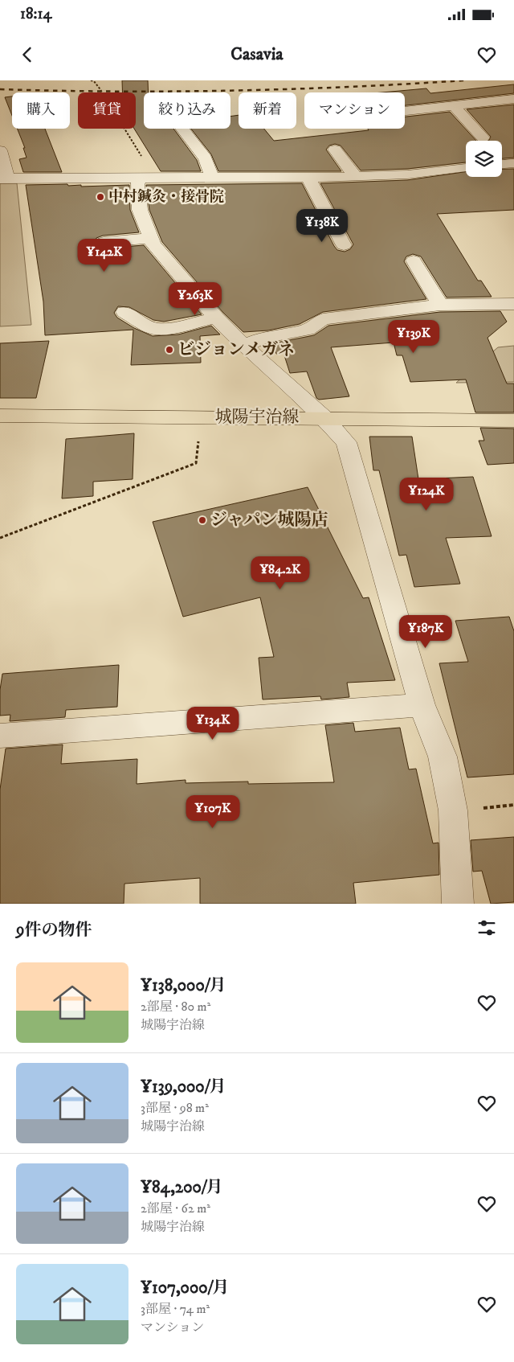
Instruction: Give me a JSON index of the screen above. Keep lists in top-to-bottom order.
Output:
{
  "streets": {
    "main road": ["城陽宇治線"]
  },
  "places": ["中村鍼灸・接骨院", "ビジョンメガネ", "ジャパン城陽店"],
  "page": {
    "status": "18:14",
    "header": "Casavia",
    "chip": [
      "購入",
      "賃貸",
      "絞り込み",
      "新着",
      "マンション"
    ],
    "price": [
      "¥138K",
      "¥142K",
      "¥263K",
      "¥139K",
      "¥124K",
      "¥84.2K",
      "¥187K",
      "¥134K",
      "¥107K"
    ],
    "heading": "9件の物件",
    "list": [
      {
        "name": "¥138,000/月",
        "note": "2部屋 · 80 m² · 城陽宇治線"
      },
      {
        "name": "¥139,000/月",
        "note": "3部屋 · 98 m² · 城陽宇治線"
      },
      {
        "name": "¥84,200/月",
        "note": "2部屋 · 62 m² · 城陽宇治線"
      },
      {
        "name": "¥107,000/月",
        "note": "3部屋 · 74 m² · マンション"
      }
    ]
  }
}
